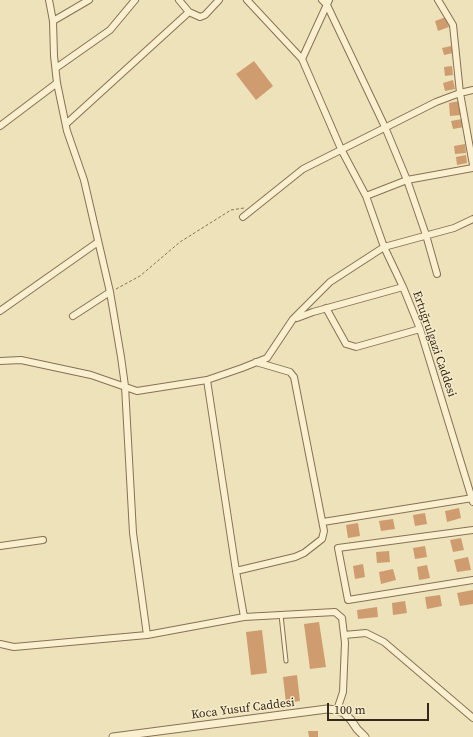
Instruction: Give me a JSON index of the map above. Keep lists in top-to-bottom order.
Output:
{
  "streets": {
    "street": ["Ertuğrulgazi Caddesi", "Koca Yusuf Caddesi"]
  },
  "scale_bar": "100 m"
}
